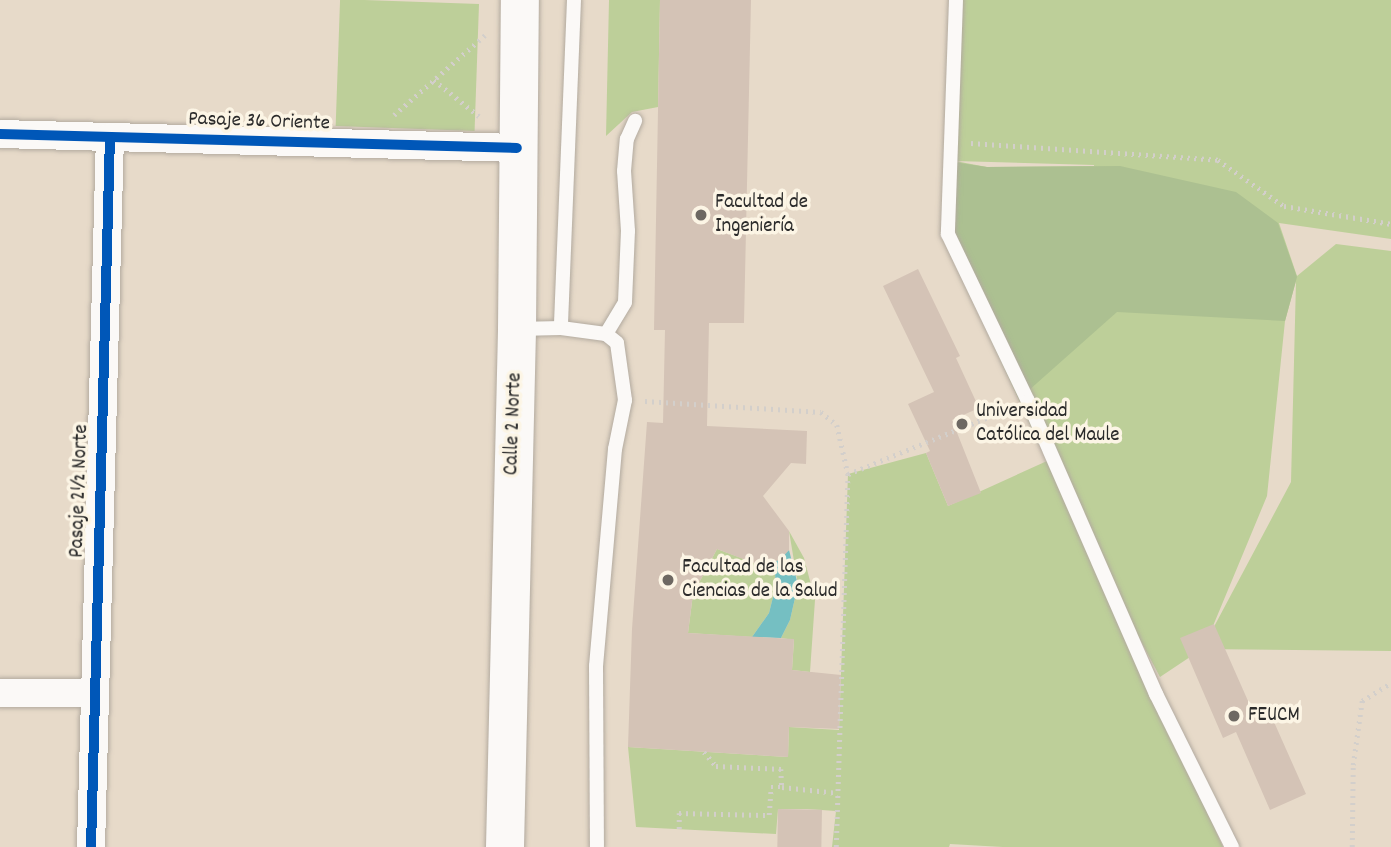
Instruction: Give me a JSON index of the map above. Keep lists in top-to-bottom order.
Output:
{
  "streets": {
    "main road": ["Calle 2 Norte"],
    "street": ["Pasaje 36 Oriente", "Pasaje 2½ Norte"]
  },
  "crossings": [
    ["Pasaje 36 Oriente", "Calle 2 Norte"],
    ["Pasaje 36 Oriente", "Pasaje 2½ Norte"]
  ],
  "places": [
    "Facultad de Ingeniería",
    "Universidad Católica del Maule",
    "Facultad de las Ciencias de la Salud",
    "FEUCM"
  ]
}
